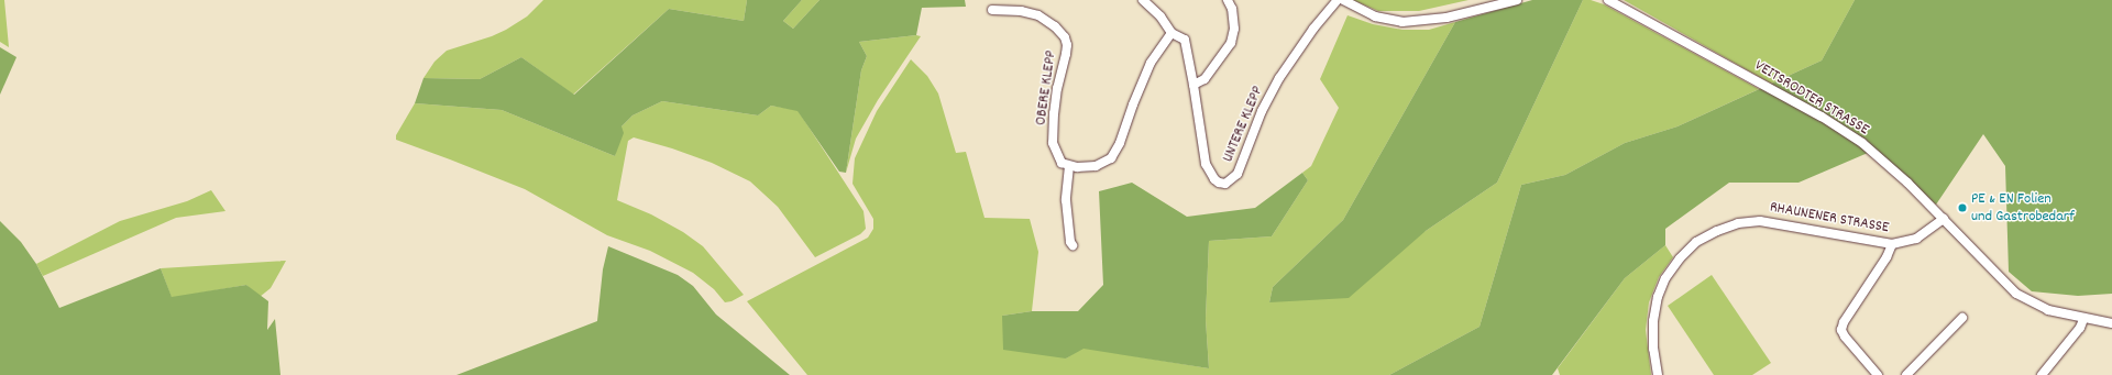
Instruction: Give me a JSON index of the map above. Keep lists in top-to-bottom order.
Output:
{
  "streets": {
    "street": [
      "OBERE KLEPP",
      "VEITSRODTER STRASSE",
      "UNTERE KLEPP",
      "RHAUNENER STRASSE"
    ]
  },
  "crossings": [
    ["VEITSRODTER STRASSE", "RHAUNENER STRASSE"]
  ],
  "places": ["PE & EN Folien und Gastrobedarf"]
}
